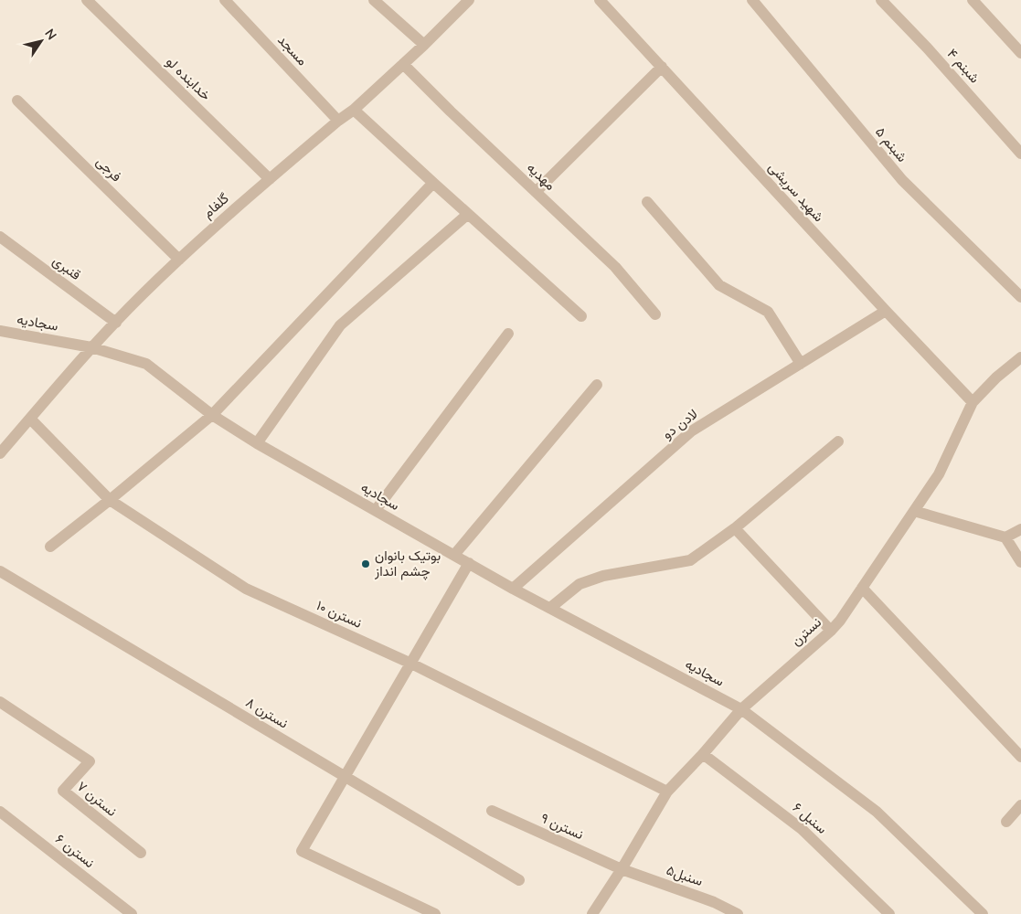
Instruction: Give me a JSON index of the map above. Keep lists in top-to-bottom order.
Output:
{
  "streets": {
    "street": [
      "مسجد",
      "شبنم ۴",
      "خدابنده لو",
      "شبنم ۵",
      "فرجی",
      "مهدیه",
      "شهید سریشی",
      "گلفام",
      "قنبری",
      "سجادیه",
      "لادن دو",
      "نسترن ۱۰",
      "نسترن",
      "نسترن ۸",
      "نسترن ۷",
      "سنبل ۶",
      "نسترن ۹",
      "نسترن ۶",
      "سنبل۵"
    ]
  },
  "crossings": [
    ["مسجد", "گلفام"],
    ["خدابنده لو", "گلفام"],
    ["فرجی", "گلفام"],
    ["مهدیه", "گلفام"],
    ["شهید سریشی", "لادن دو"],
    ["شهید سریشی", "نسترن"],
    ["گلفام", "قنبری"],
    ["گلفام", "سجادیه"],
    ["گلفام", "نسترن ۱۰"],
    ["سجادیه", "لادن دو"],
    ["سجادیه", "نسترن"],
    ["نسترن ۱۰", "نسترن"],
    ["نسترن", "سنبل ۶"],
    ["نسترن", "نسترن ۹"],
    ["نسترن", "سنبل۵"],
    ["نسترن ۹", "سنبل۵"]
  ],
  "places": ["بوتیک بانوان چشم انداز"],
  "north": "top right"
}
